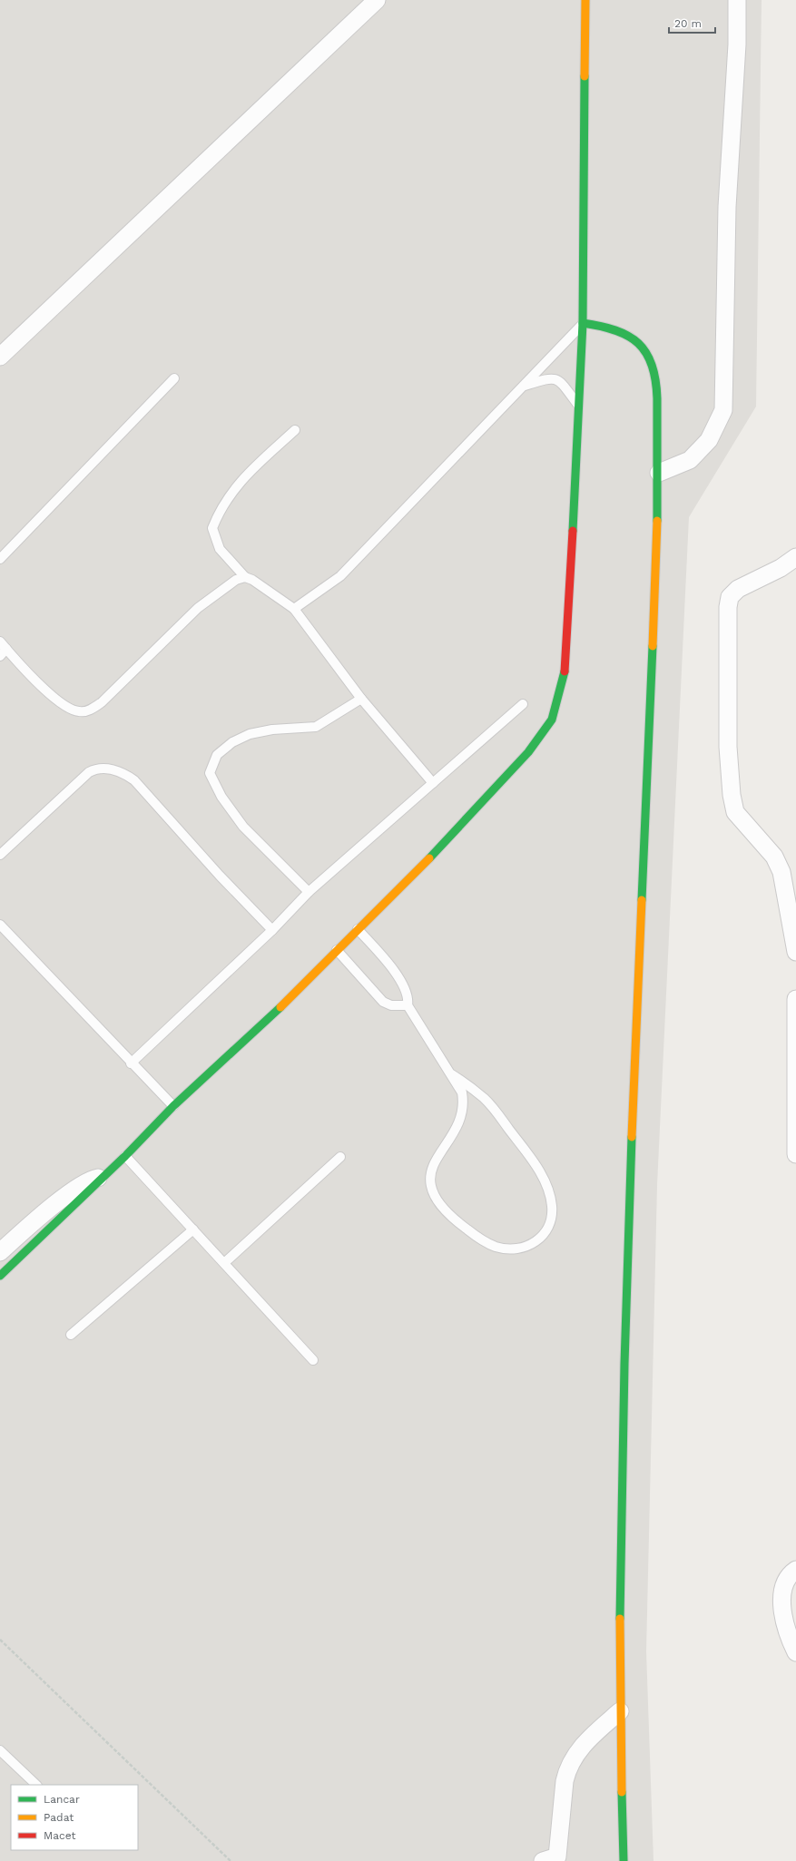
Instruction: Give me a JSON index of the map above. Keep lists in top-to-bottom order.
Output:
{
  "legend": ["Lancar", "Padat", "Macet"],
  "scale_bar": "20 m"
}
